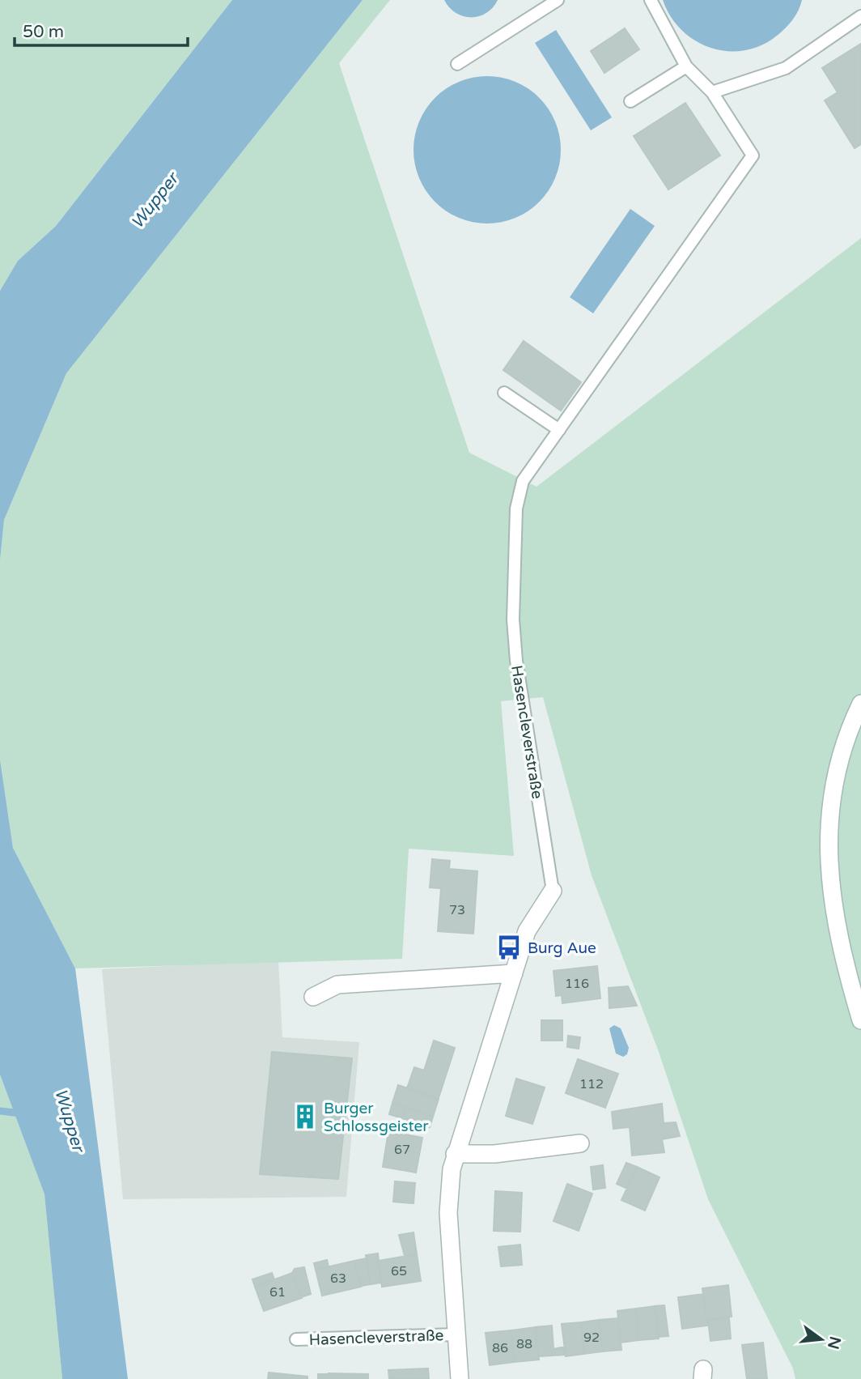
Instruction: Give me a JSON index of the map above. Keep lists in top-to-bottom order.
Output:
{
  "streets": {
    "street": ["Hasencleverstraße"]
  },
  "water": ["Wupper"],
  "places": {
    "bus stop": ["Burg Aue"],
    "building": ["Burger Schlossgeister"]
  },
  "house_numbers": [
    "73",
    "116",
    "112",
    "67",
    "65",
    "63",
    "61",
    "92",
    "88",
    "86"
  ],
  "scale_bar": "50 m",
  "north": "right"
}
